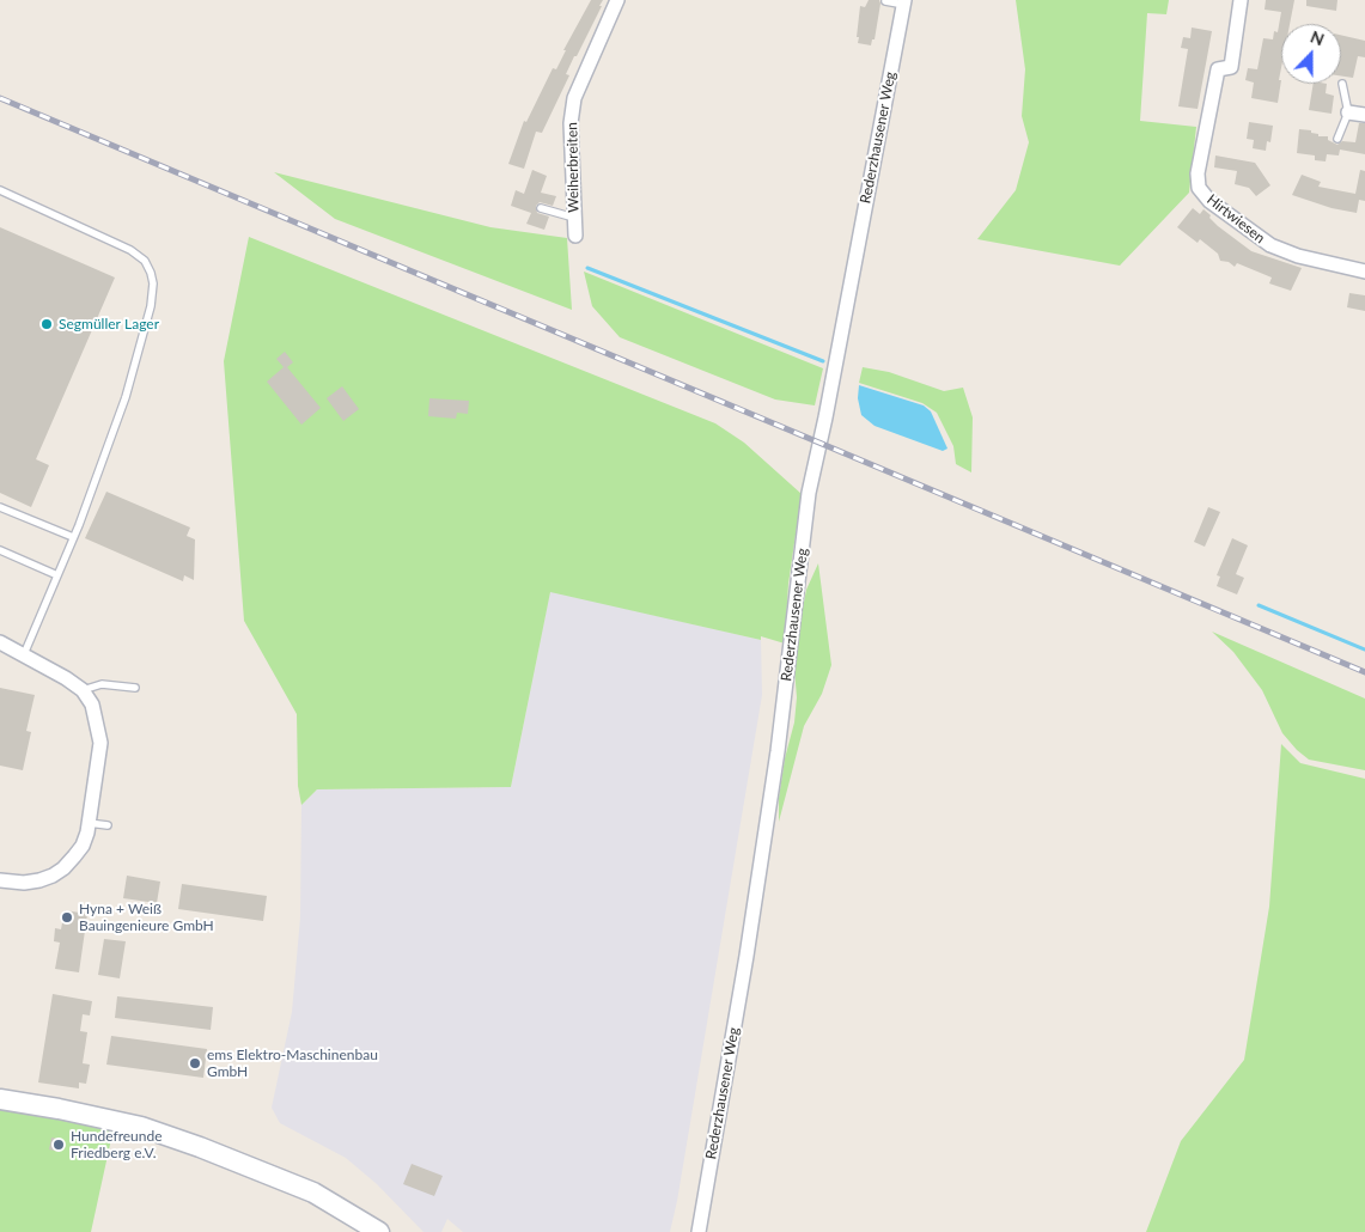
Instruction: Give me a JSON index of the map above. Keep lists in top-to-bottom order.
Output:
{
  "streets": {
    "street": ["Rederzhausener Weg", "Weiherbreiten", "Hirtwiesen"]
  },
  "places": [
    "Segmüller Lager",
    "Hyna + Weiß Bauingenieure GmbH",
    "ems Elektro-Maschinenbau GmbH",
    "Hundefreunde Friedberg e.V."
  ],
  "north": "top"
}
